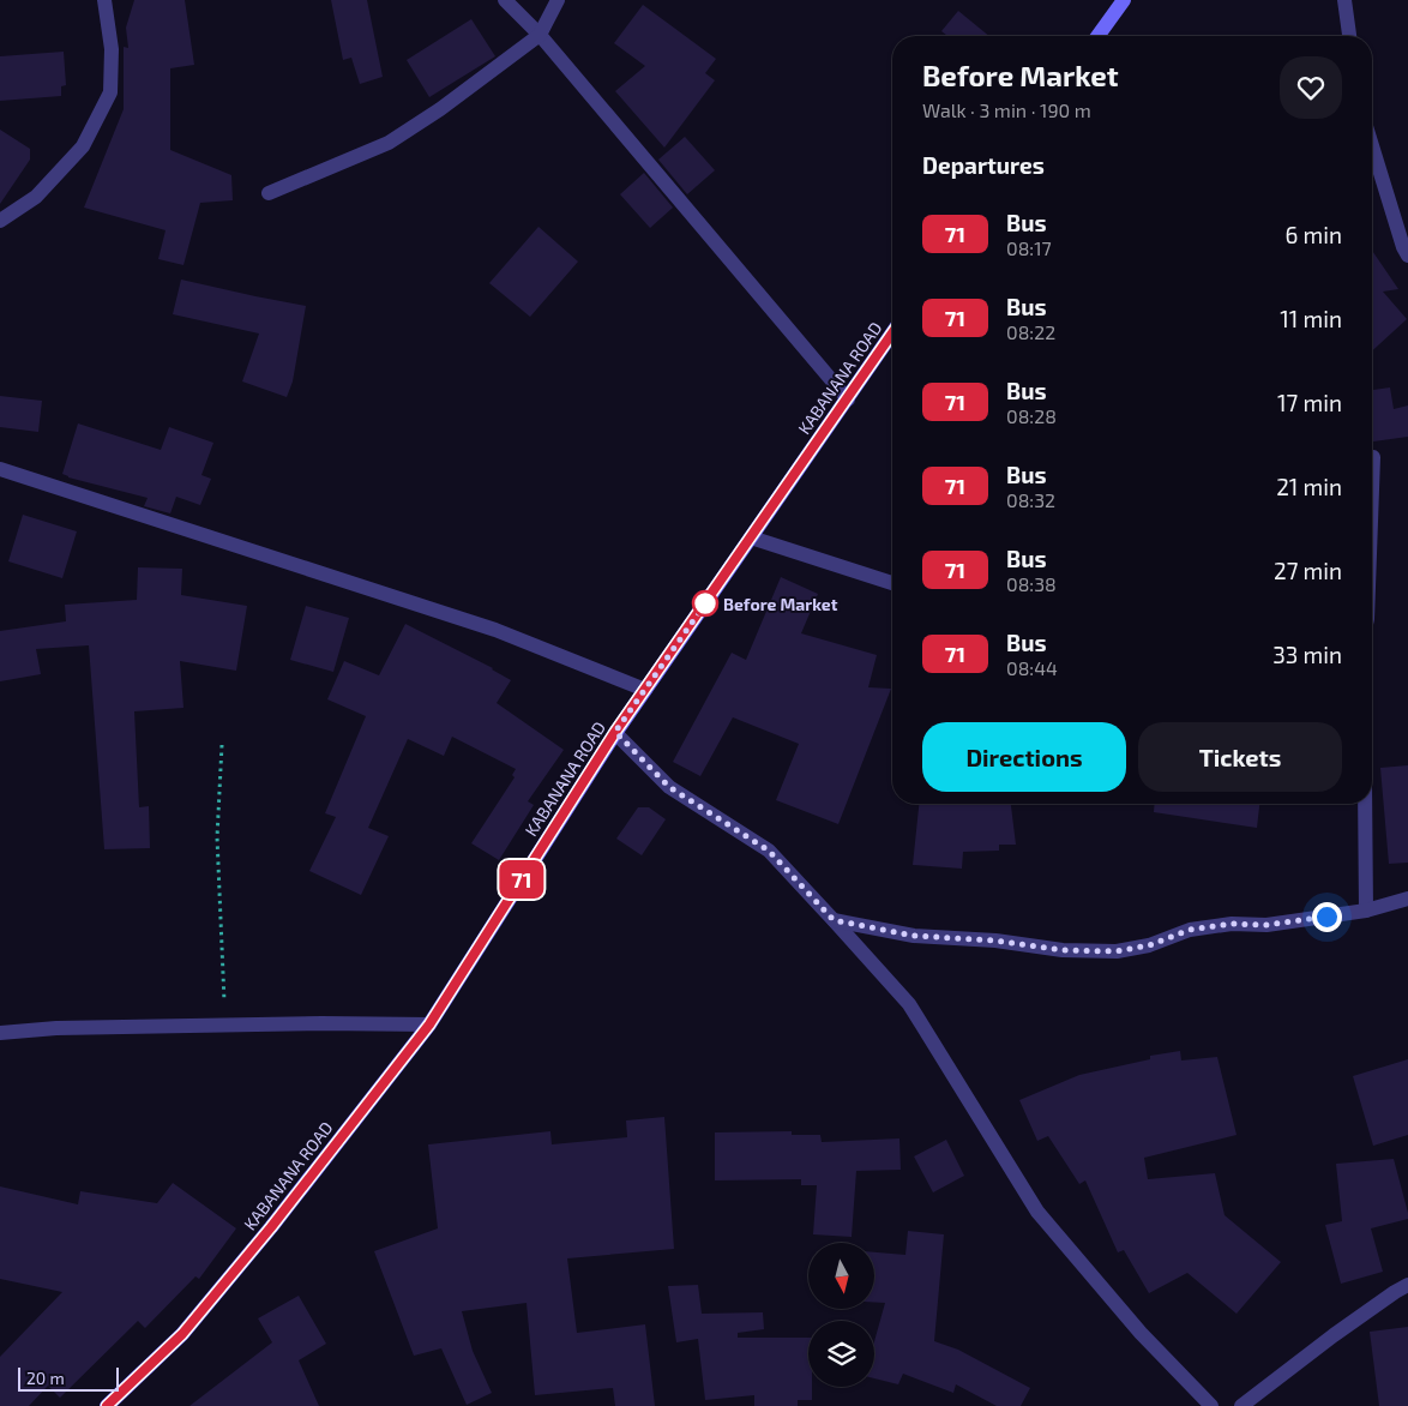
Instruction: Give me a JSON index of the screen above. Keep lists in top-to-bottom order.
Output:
{
  "streets": {
    "street": ["KABANANA ROAD"]
  },
  "places": ["Before Market"],
  "lines": ["bus line 71"],
  "scale_bar": "20 m",
  "north": "bottom",
  "page": {
    "on_map": "71",
    "heading": [
      ["Before Market", "Walk · 3 min · 190 m"],
      "Departures"
    ],
    "list": [
      {
        "mark": "71",
        "name": "Bus",
        "note": "08:17",
        "value": "6 min"
      },
      {
        "mark": "71",
        "name": "Bus",
        "note": "08:22",
        "value": "11 min"
      },
      {
        "mark": "71",
        "name": "Bus",
        "note": "08:28",
        "value": "17 min"
      },
      {
        "mark": "71",
        "name": "Bus",
        "note": "08:32",
        "value": "21 min"
      },
      {
        "mark": "71",
        "name": "Bus",
        "note": "08:38",
        "value": "27 min"
      },
      {
        "mark": "71",
        "name": "Bus",
        "note": "08:44",
        "value": "33 min"
      }
    ],
    "buttons": ["Directions", "Tickets"],
    "scale": "20 m"
  }
}
